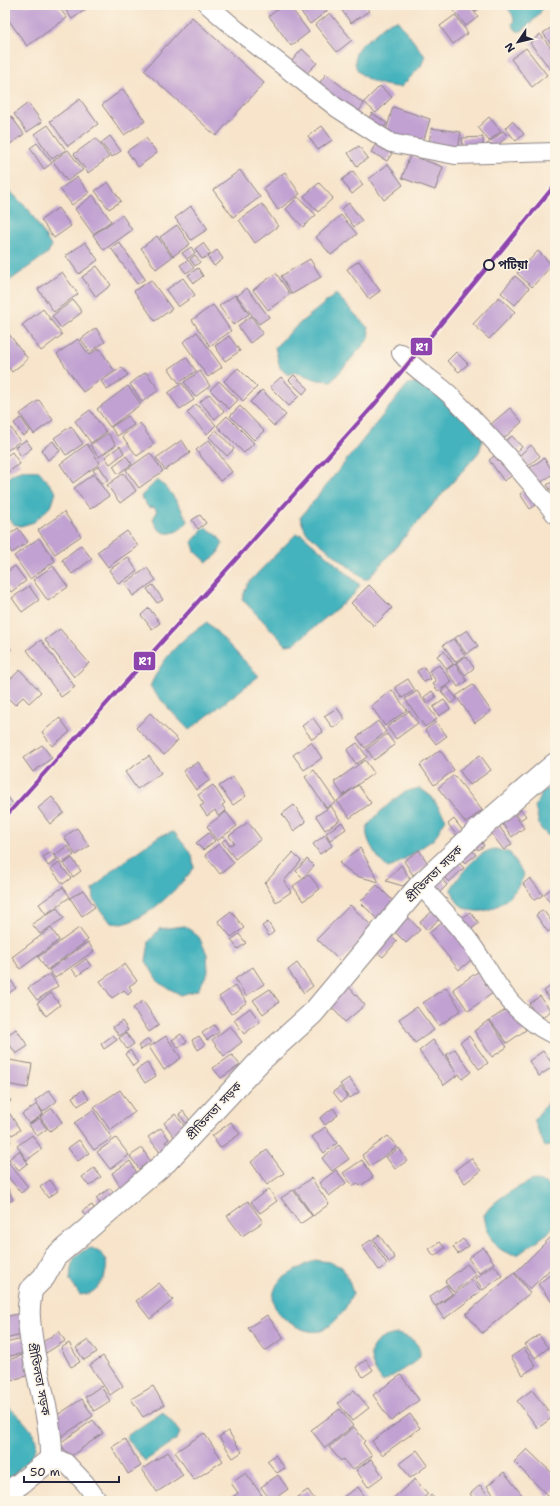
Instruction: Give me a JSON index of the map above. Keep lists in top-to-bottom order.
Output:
{
  "streets": {
    "main road": ["প্রীতিলতা সড়ক"]
  },
  "places": ["পটিয়া"],
  "lines": ["transit line R1"],
  "scale_bar": "50 m",
  "north": "bottom left"
}
